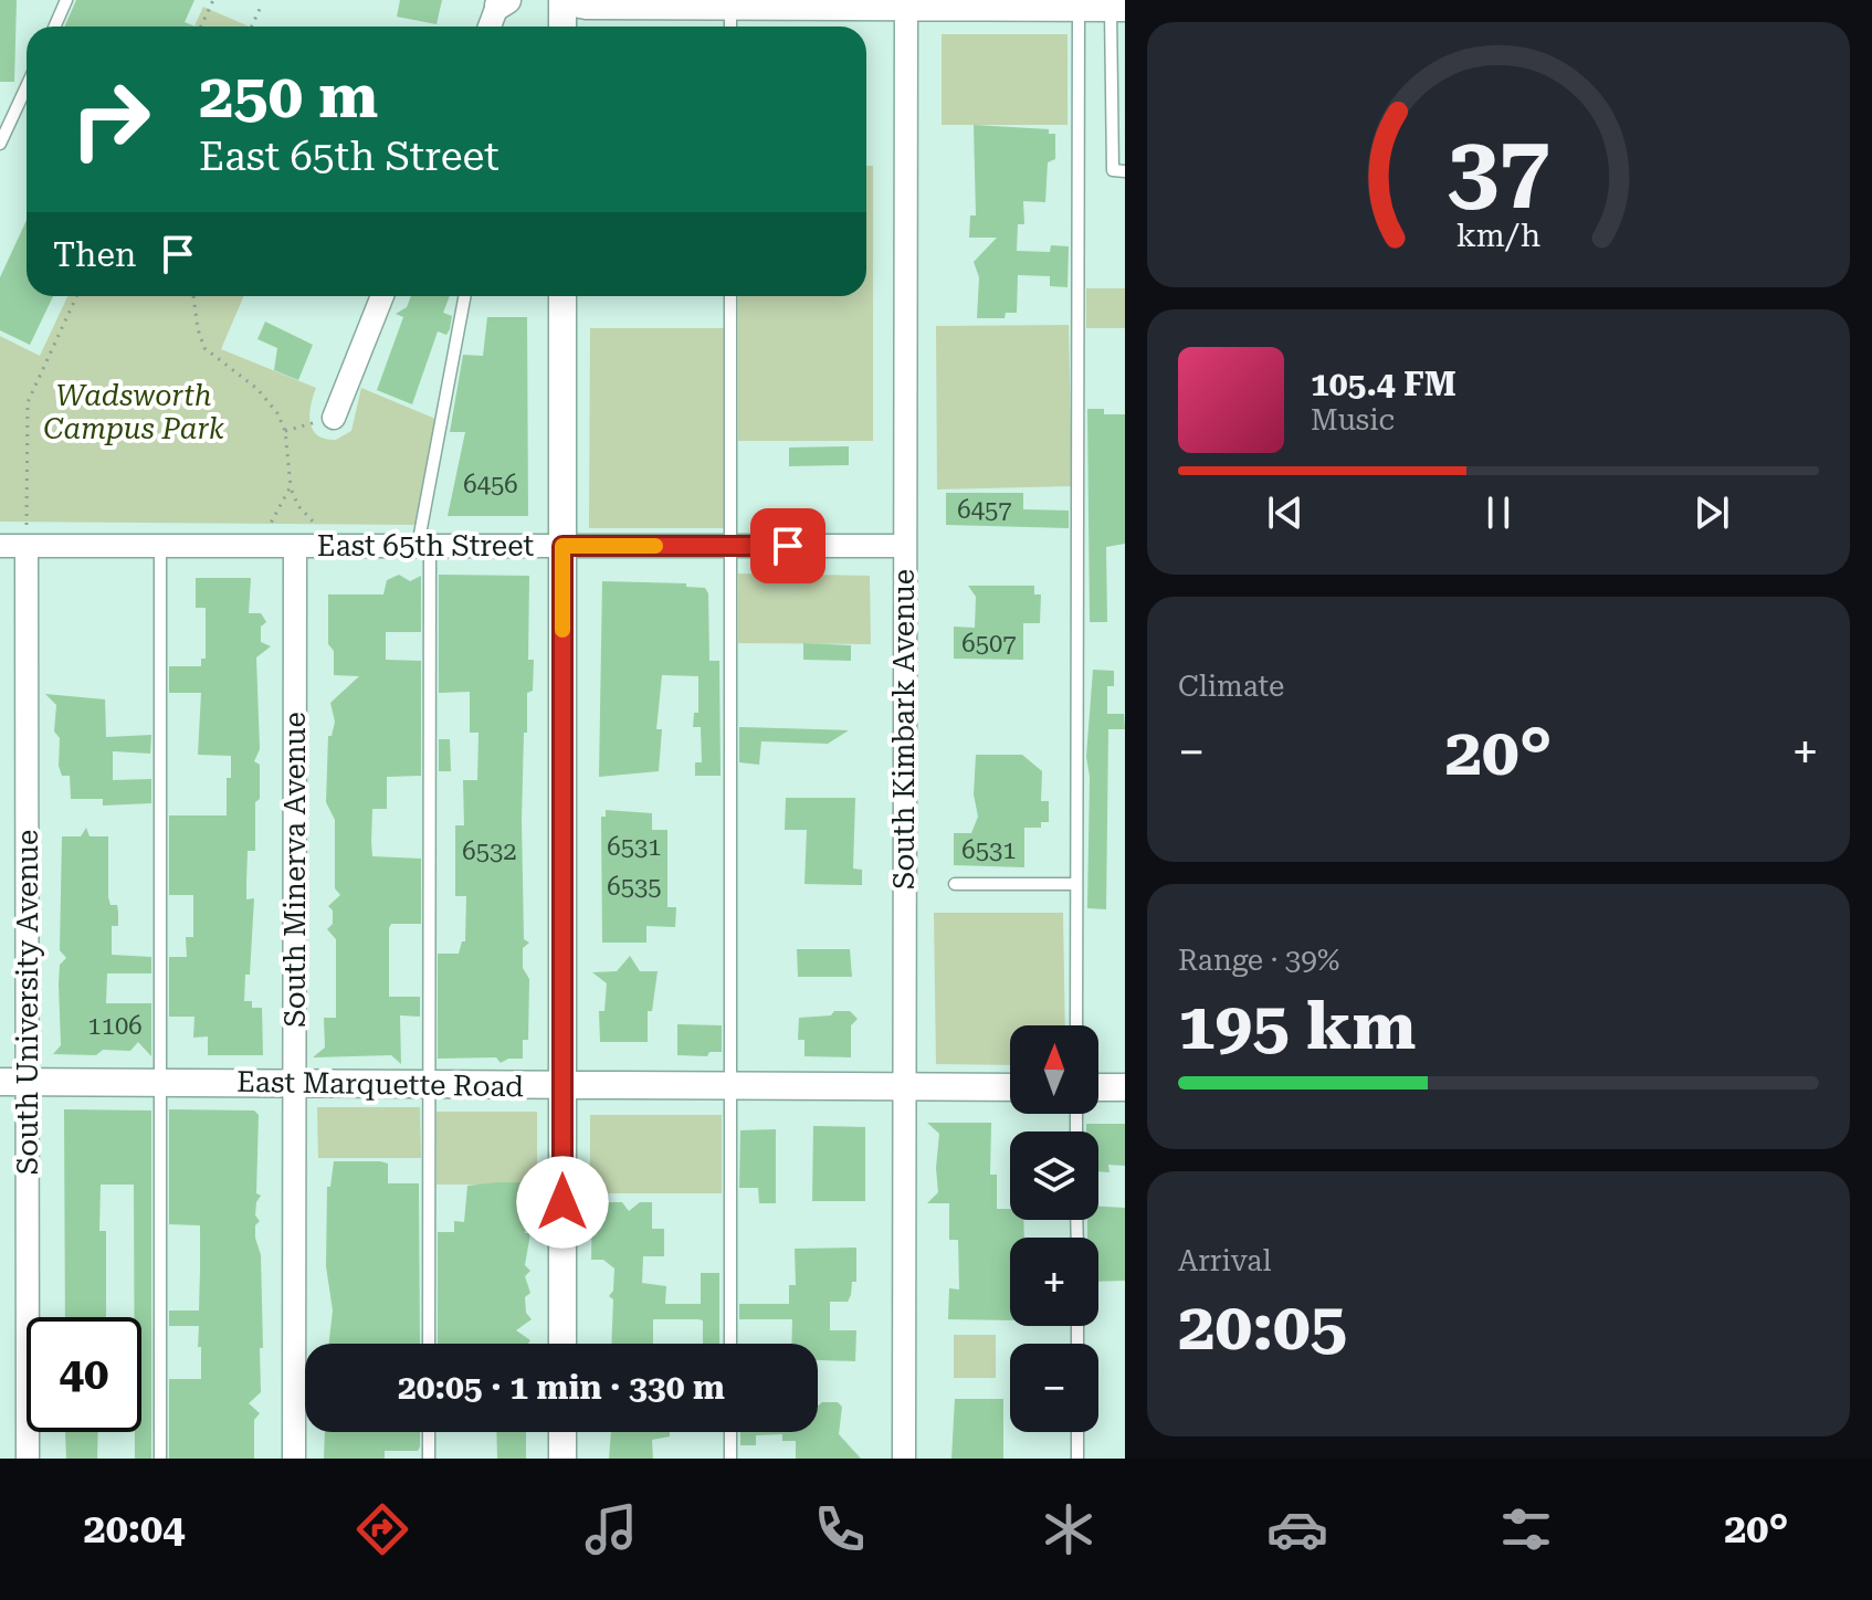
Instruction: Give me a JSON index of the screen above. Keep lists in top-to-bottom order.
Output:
{
  "streets": {
    "street": [
      "East 65th Street",
      "South Kimbark Avenue",
      "South Minerva Avenue",
      "South University Avenue",
      "East Marquette Road"
    ]
  },
  "crossings": [
    ["East 65th Street", "South Kimbark Avenue"],
    ["East 65th Street", "South Minerva Avenue"],
    ["East 65th Street", "South University Avenue"],
    ["South Kimbark Avenue", "East Marquette Road"],
    ["South Minerva Avenue", "East Marquette Road"],
    ["South University Avenue", "East Marquette Road"]
  ],
  "parks": ["Wadsworth Campus Park"],
  "house_numbers": [
    "6456",
    "6457",
    "6507",
    "6531",
    "6531",
    "6532",
    "6535",
    "1106"
  ],
  "north": "top",
  "page": {
    "turn": ["250 m", "East 65th Street"],
    "then": "Then",
    "song": ["105.4 FM", "Music"],
    "tile": [
      "Climate",
      ["Range · 39%", "195 km"],
      ["Arrival", "20:05"]
    ],
    "heat": ["−", "20°", "+"],
    "map_buttons": ["+", "−"],
    "limit": "40",
    "trip": "20:05 · 1 min · 330 m",
    "tabs": ["20:04", "20°"],
    "gauge": ["37", "km/h"]
  }
}
